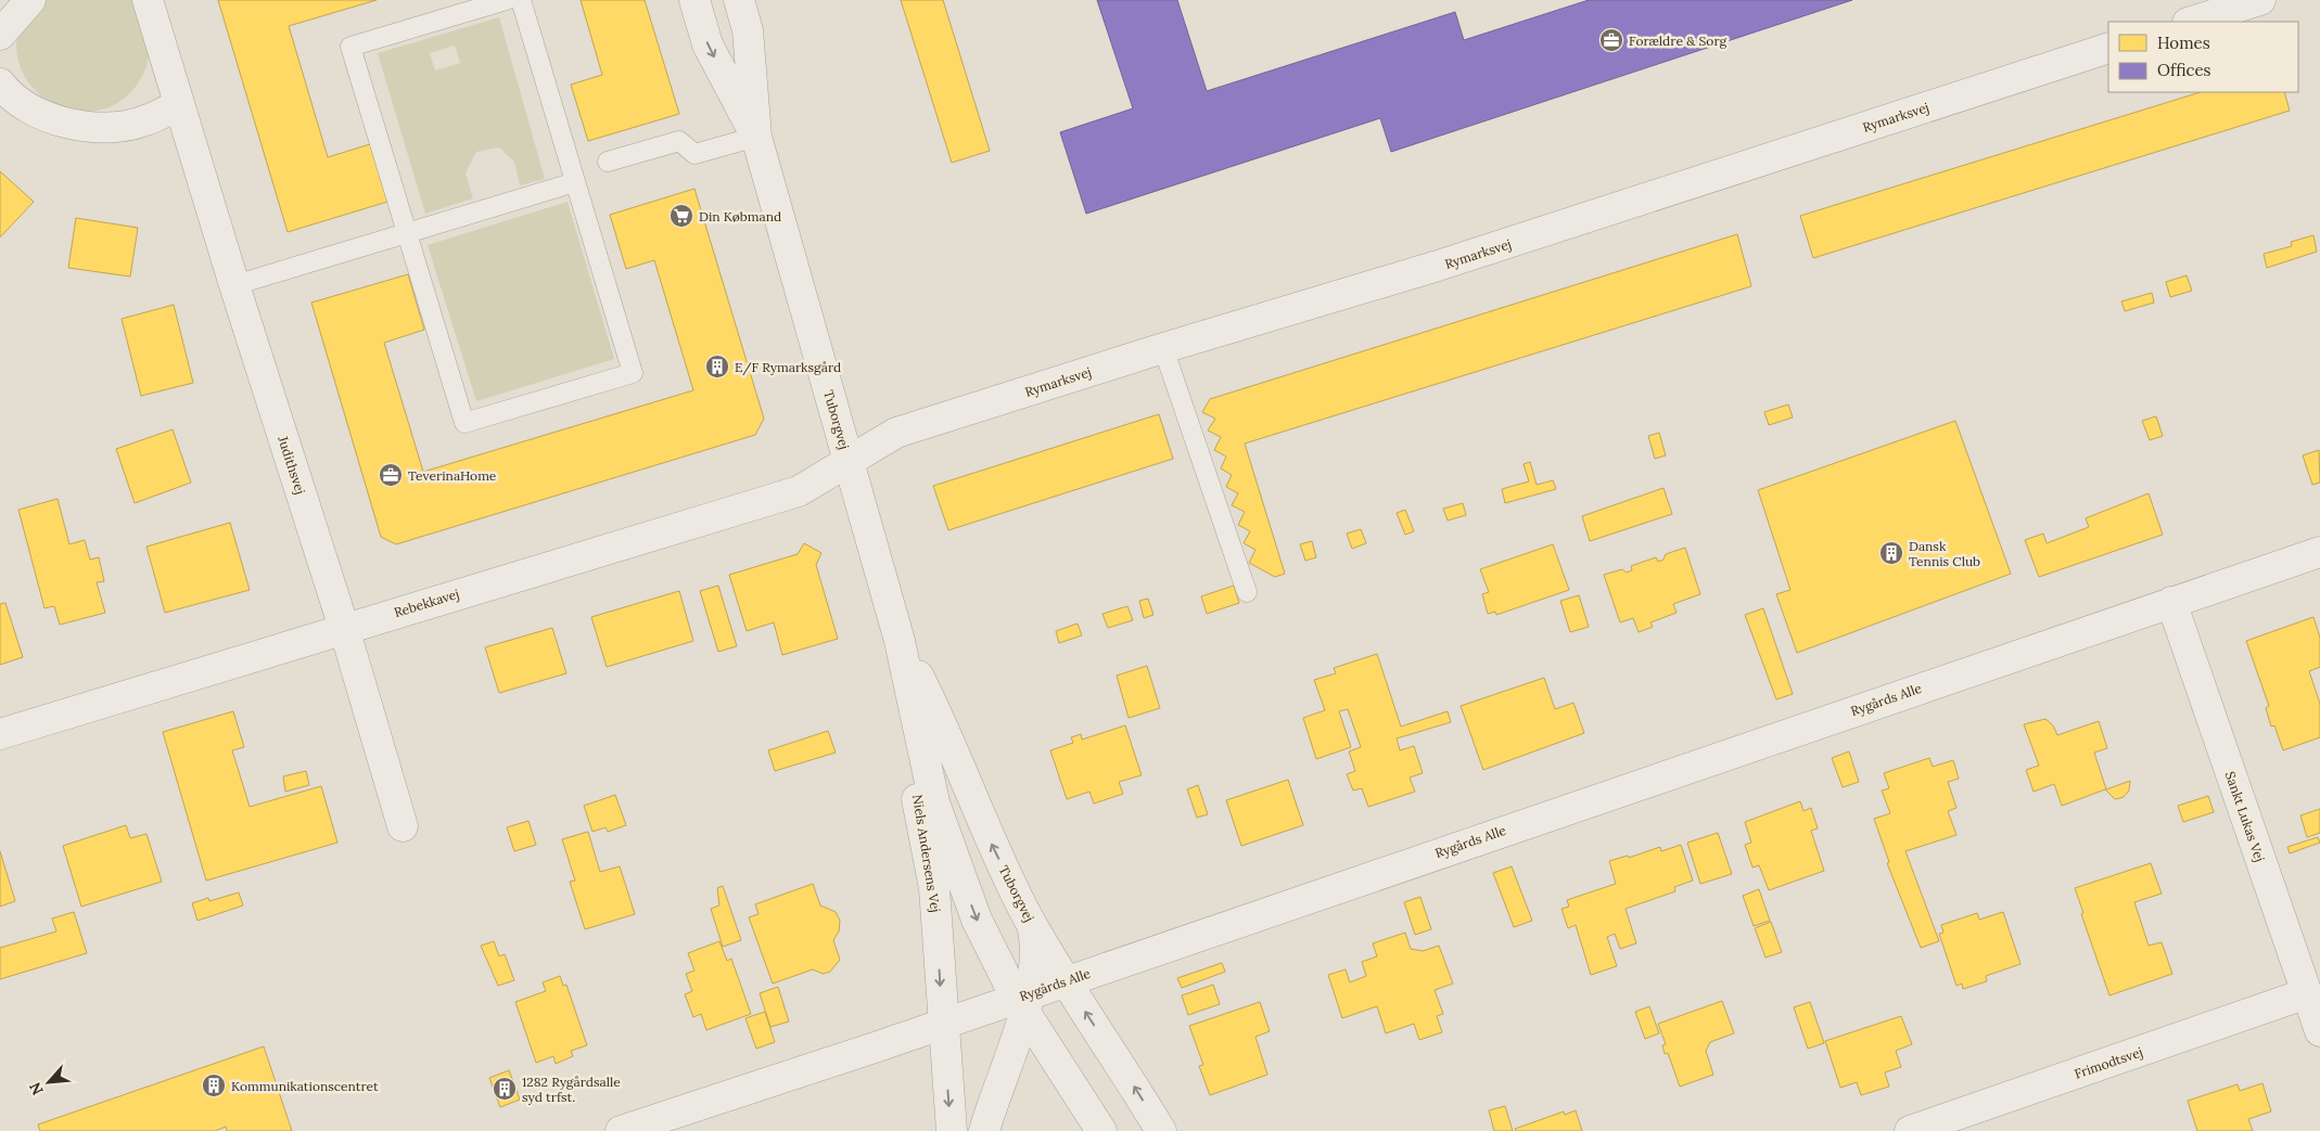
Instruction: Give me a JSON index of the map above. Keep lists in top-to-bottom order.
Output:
{
  "streets": {
    "street": [
      "Rymarksvej",
      "Tuborgvej",
      "Judithsvej",
      "Rebekkavej",
      "Rygårds Alle",
      "Sankt Lukas Vej",
      "Niels Andersens Vej",
      "Frimodtsvej"
    ]
  },
  "crossings": [
    ["Rymarksvej", "Tuborgvej"],
    ["Rymarksvej", "Rebekkavej"],
    ["Tuborgvej", "Rebekkavej"],
    ["Tuborgvej", "Rygårds Alle"],
    ["Tuborgvej", "Niels Andersens Vej"],
    ["Judithsvej", "Rebekkavej"],
    ["Rygårds Alle", "Sankt Lukas Vej"],
    ["Rygårds Alle", "Niels Andersens Vej"],
    ["Sankt Lukas Vej", "Frimodtsvej"]
  ],
  "places": {
    "office": ["Forældre & Sorg", "TeverinaHome"],
    "supermarket": ["Din Købmand"],
    "building": [
      "E/F Rymarksgård",
      "Dansk Tennis Club",
      "Kommunikationscentret",
      "1282 Rygårdsalle syd trfst."
    ]
  },
  "legend": ["Homes", "Offices"],
  "north": "bottom left"
}
